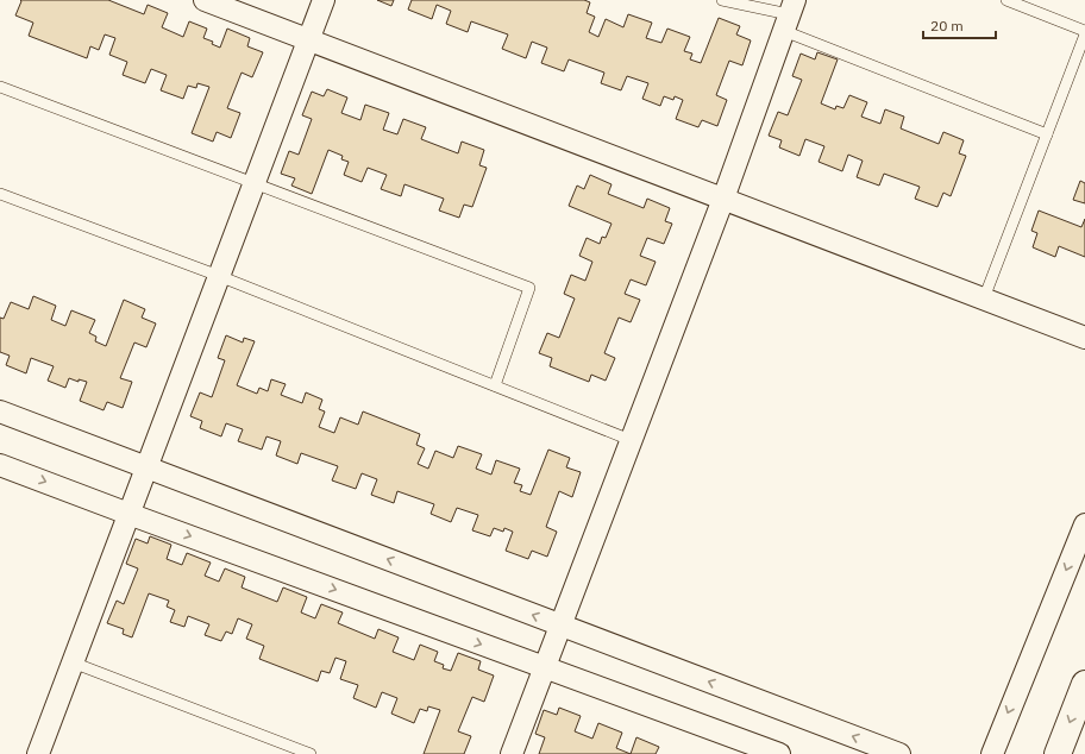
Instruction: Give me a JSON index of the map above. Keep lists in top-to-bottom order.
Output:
{
  "scale_bar": "20 m"
}
